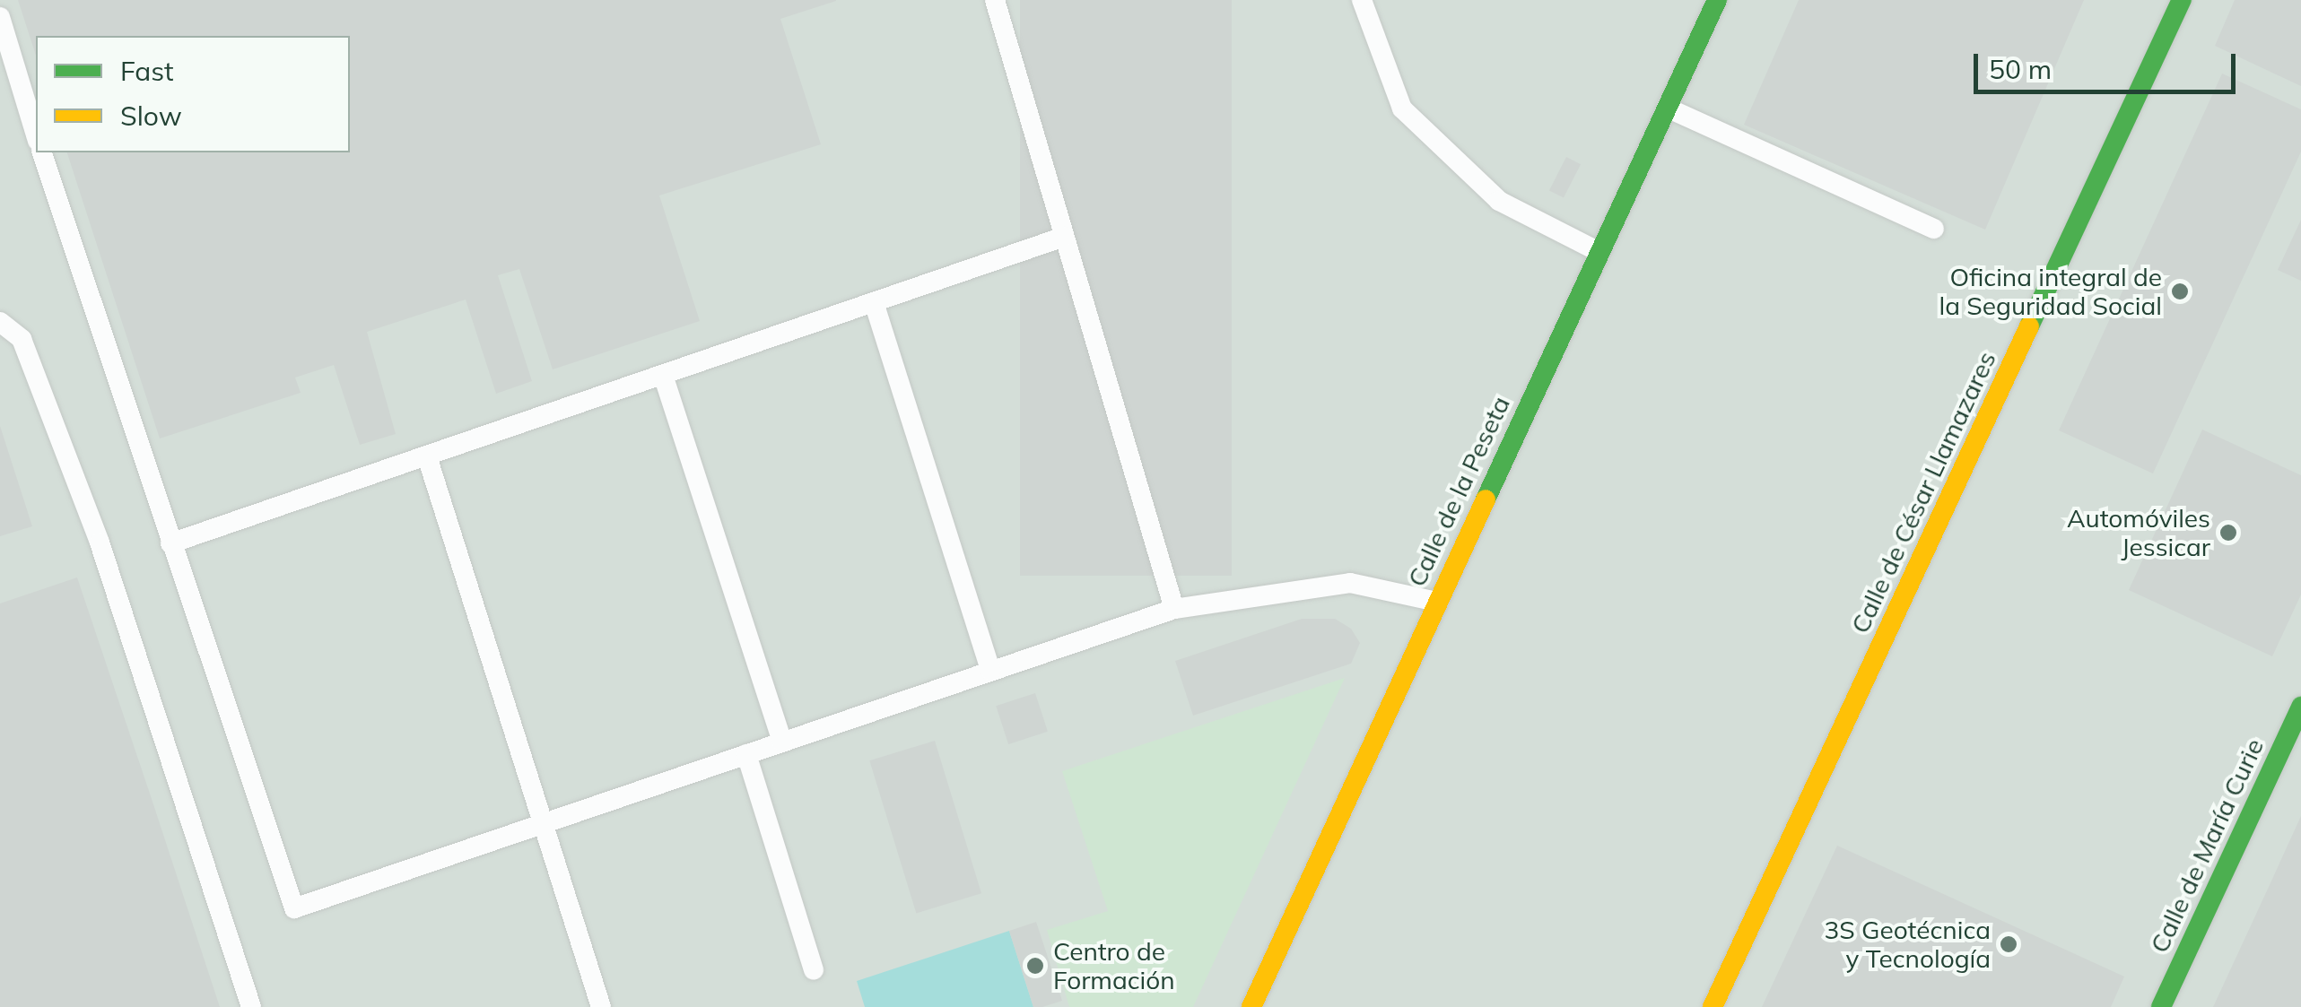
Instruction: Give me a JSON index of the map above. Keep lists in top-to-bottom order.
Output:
{
  "streets": {
    "street": ["Calle de la Peseta", "Calle de César Llamazares", "Calle de María Curie"]
  },
  "places": [
    "Oficina integral de la Seguridad Social",
    "Automóviles Jessicar",
    "3S Geotécnica y Tecnología",
    "Centro de Formación"
  ],
  "legend": ["Fast", "Slow"],
  "scale_bar": "50 m"
}
